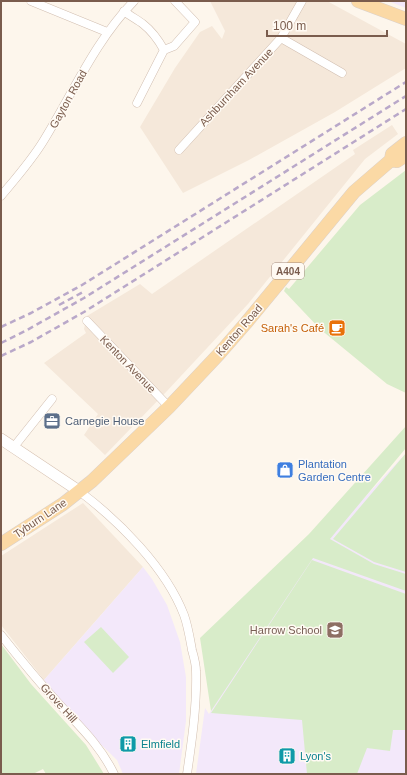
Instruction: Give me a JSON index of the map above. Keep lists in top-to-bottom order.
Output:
{
  "streets": {
    "main road": ["A404", "Kenton Road", "Tyburn Lane"],
    "street": [
      "Ashburnham Avenue",
      "Gayton Road",
      "Kenton Avenue",
      "Grove Hill"
    ]
  },
  "crossings": [
    ["Kenton Road", "Kenton Avenue"],
    ["Kenton Road", "Tyburn Lane"]
  ],
  "places": {
    "cafe": ["Sarah's Café"],
    "office": ["Carnegie House"],
    "shop": ["Plantation Garden Centre"],
    "school or university": ["Harrow School"],
    "building": ["Elmfield", "Lyon's"]
  },
  "scale_bar": "100 m"
}
